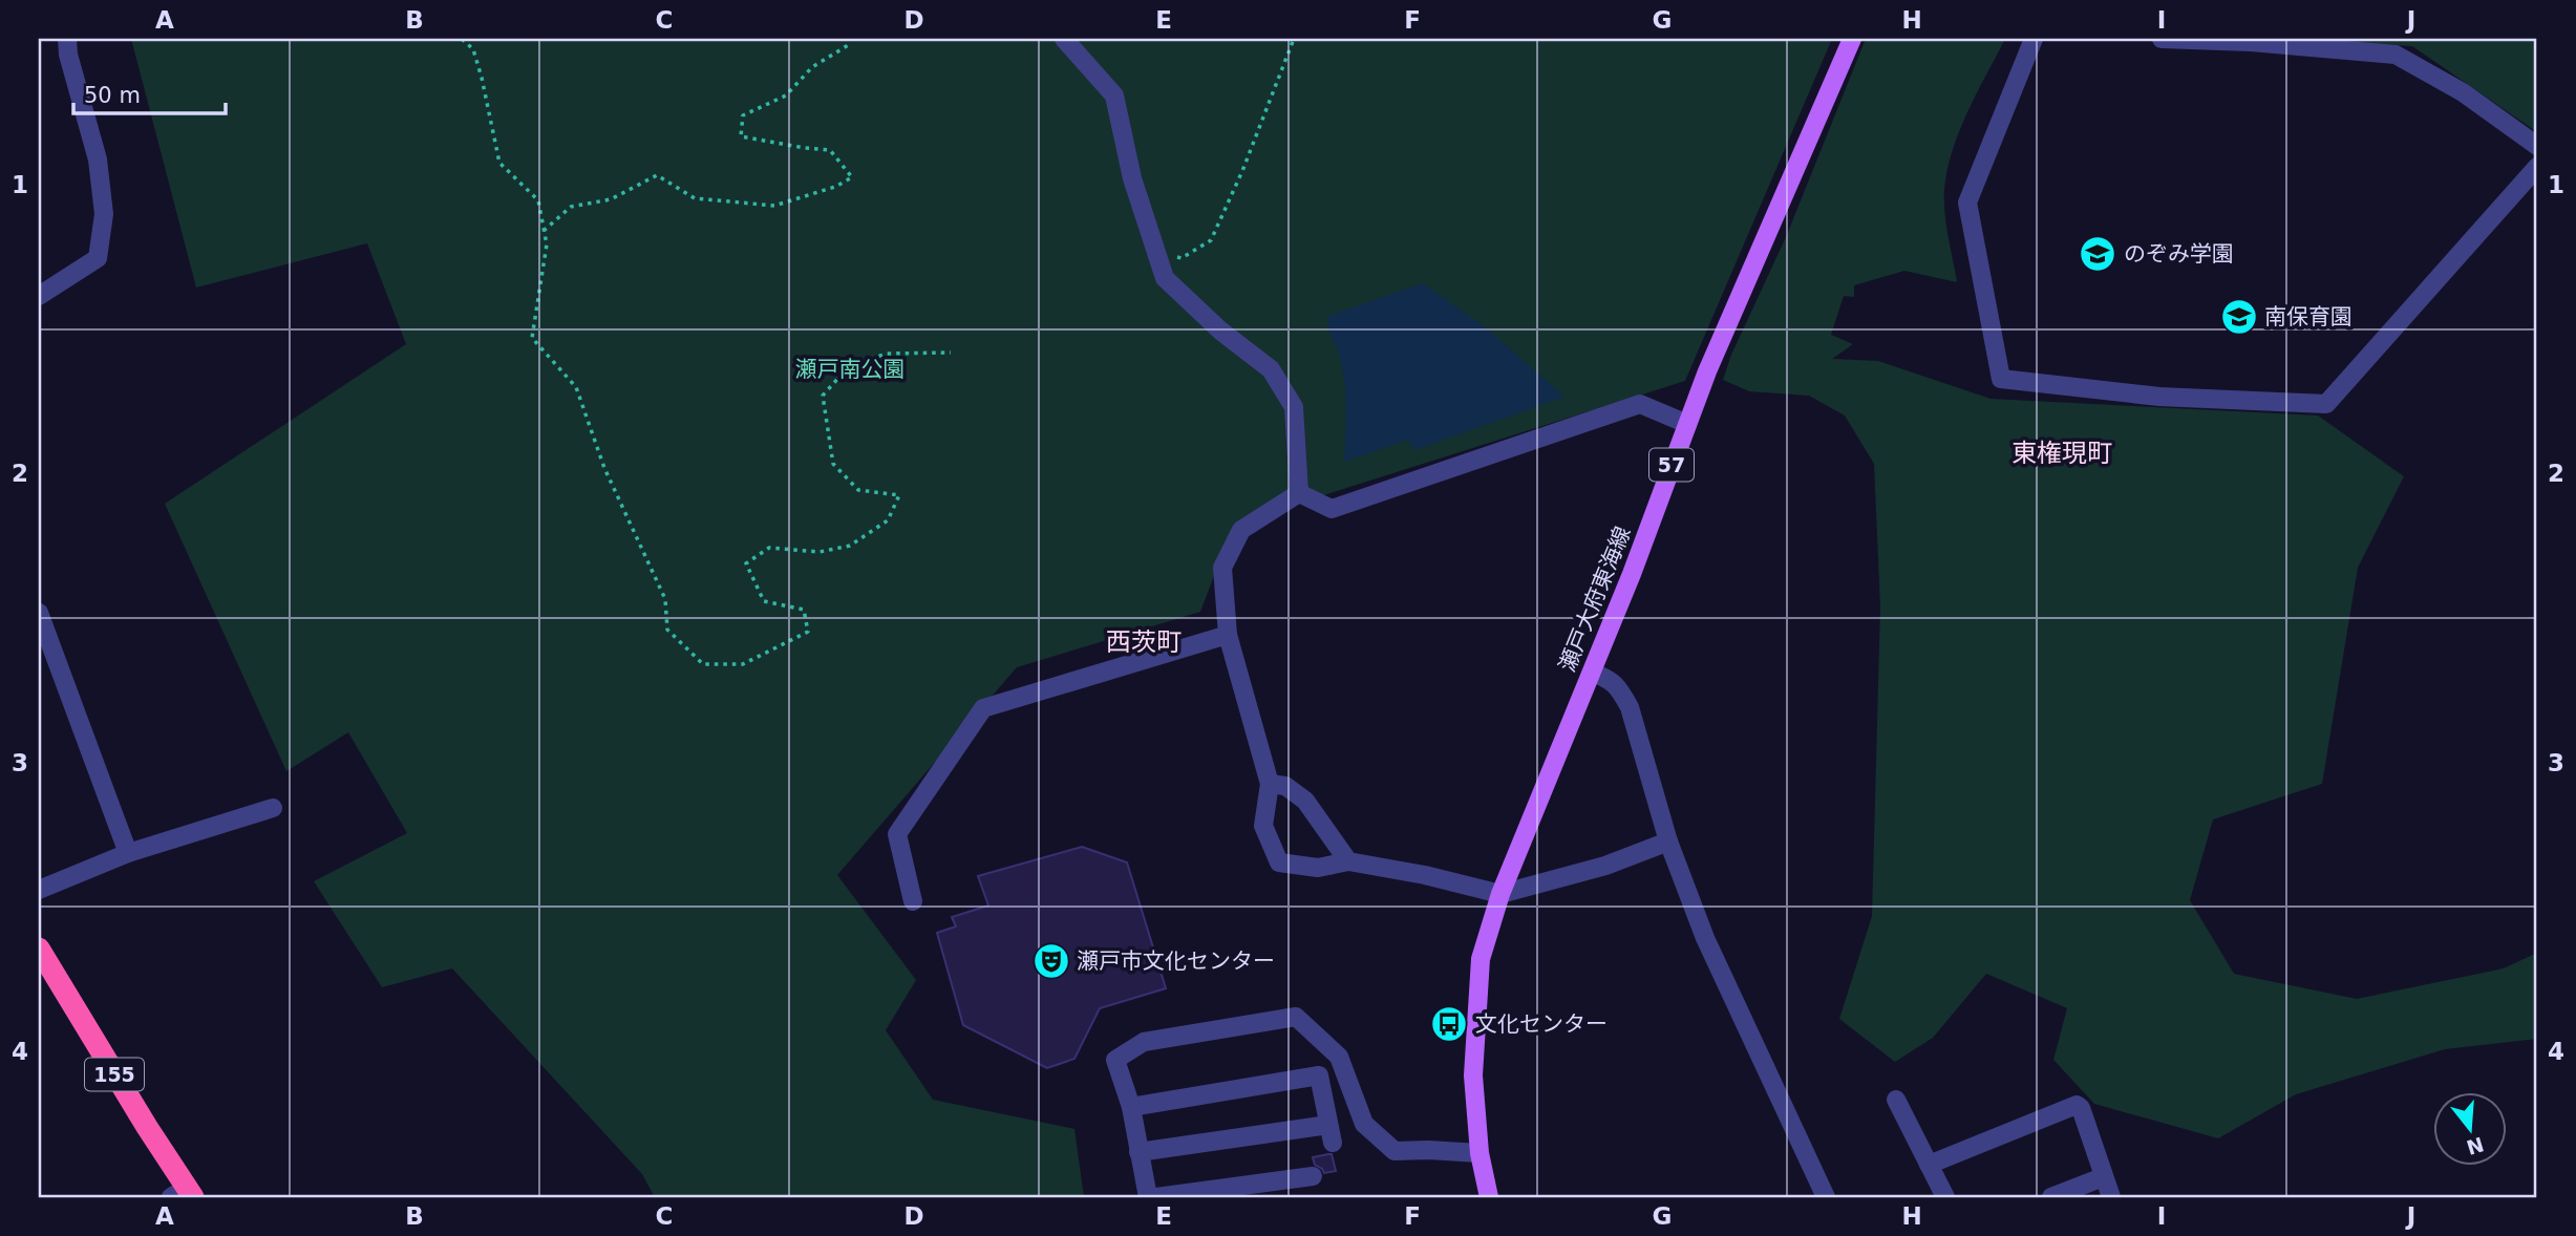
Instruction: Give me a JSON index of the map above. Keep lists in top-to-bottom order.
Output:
{
  "streets": {
    "highway": ["155"],
    "main road": ["57", "瀬戸大府東海線"]
  },
  "districts": ["東権現町", "西茨町"],
  "parks": ["瀬戸南公園"],
  "places": {
    "school or university": ["のぞみ学園", "南保育園"],
    "theatre": ["瀬戸市文化センター"],
    "bus stop": ["文化センター"]
  },
  "scale_bar": "50 m",
  "north": "bottom",
  "grid": {
    "columns": [
      "A",
      "B",
      "C",
      "D",
      "E",
      "F",
      "G",
      "H",
      "I",
      "J"
    ],
    "rows": [
      "1",
      "2",
      "3",
      "4"
    ]
  }
}
